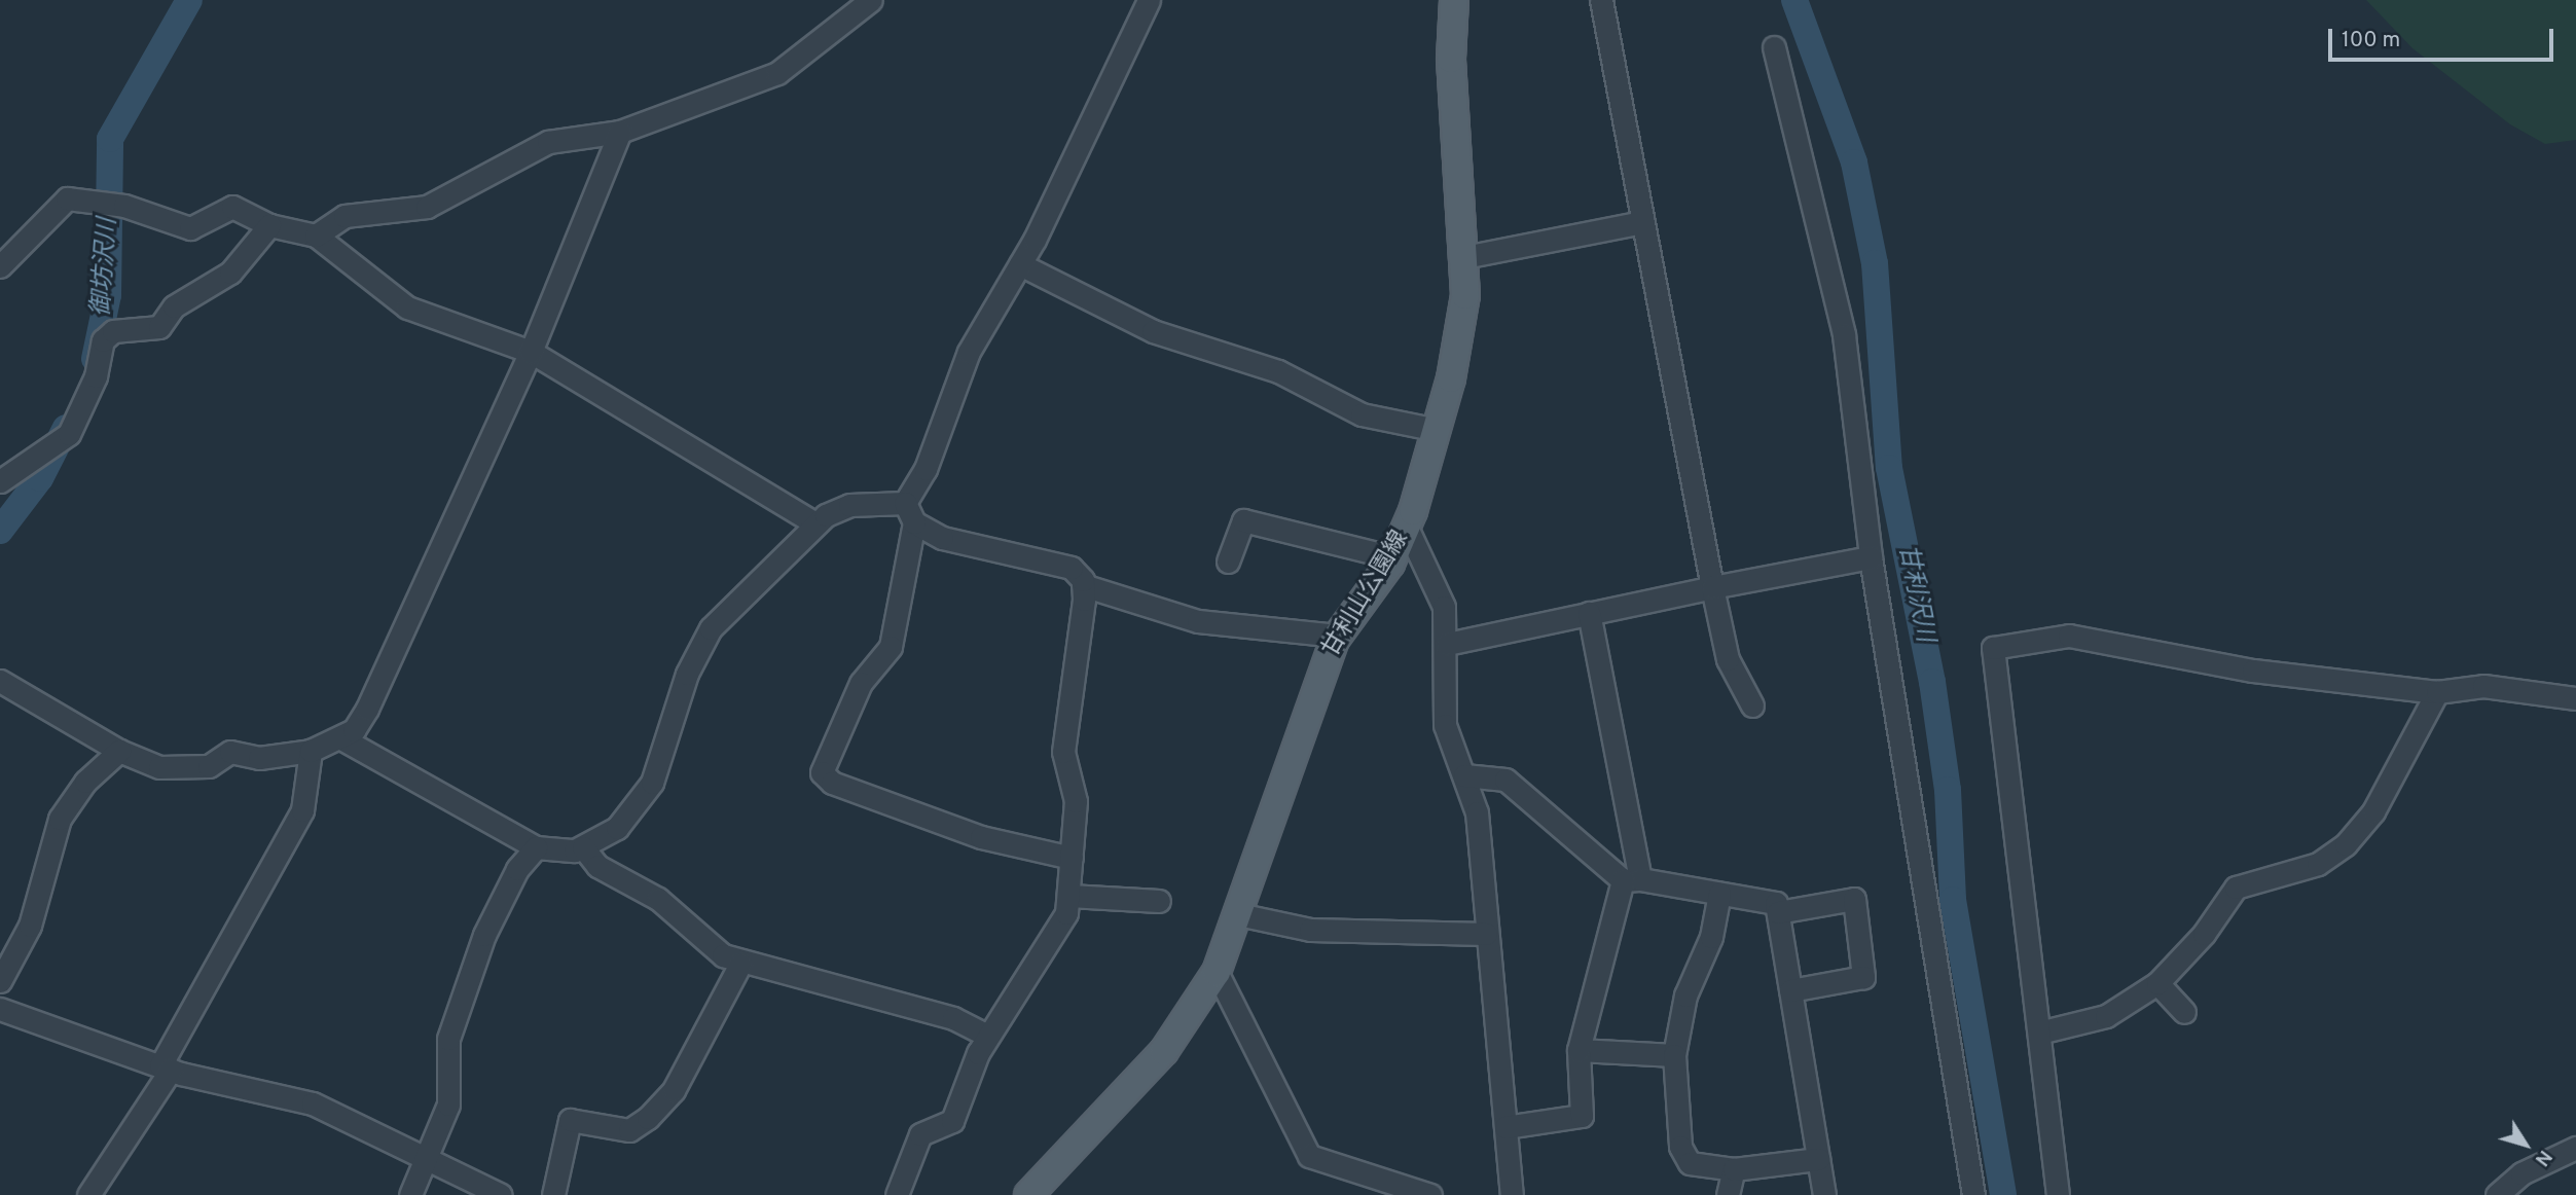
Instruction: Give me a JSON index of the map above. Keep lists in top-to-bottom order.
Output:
{
  "streets": {
    "main road": ["甘利山公園線"]
  },
  "water": ["御坊沢川", "甘利沢川"],
  "scale_bar": "100 m",
  "north": "bottom right"
}
